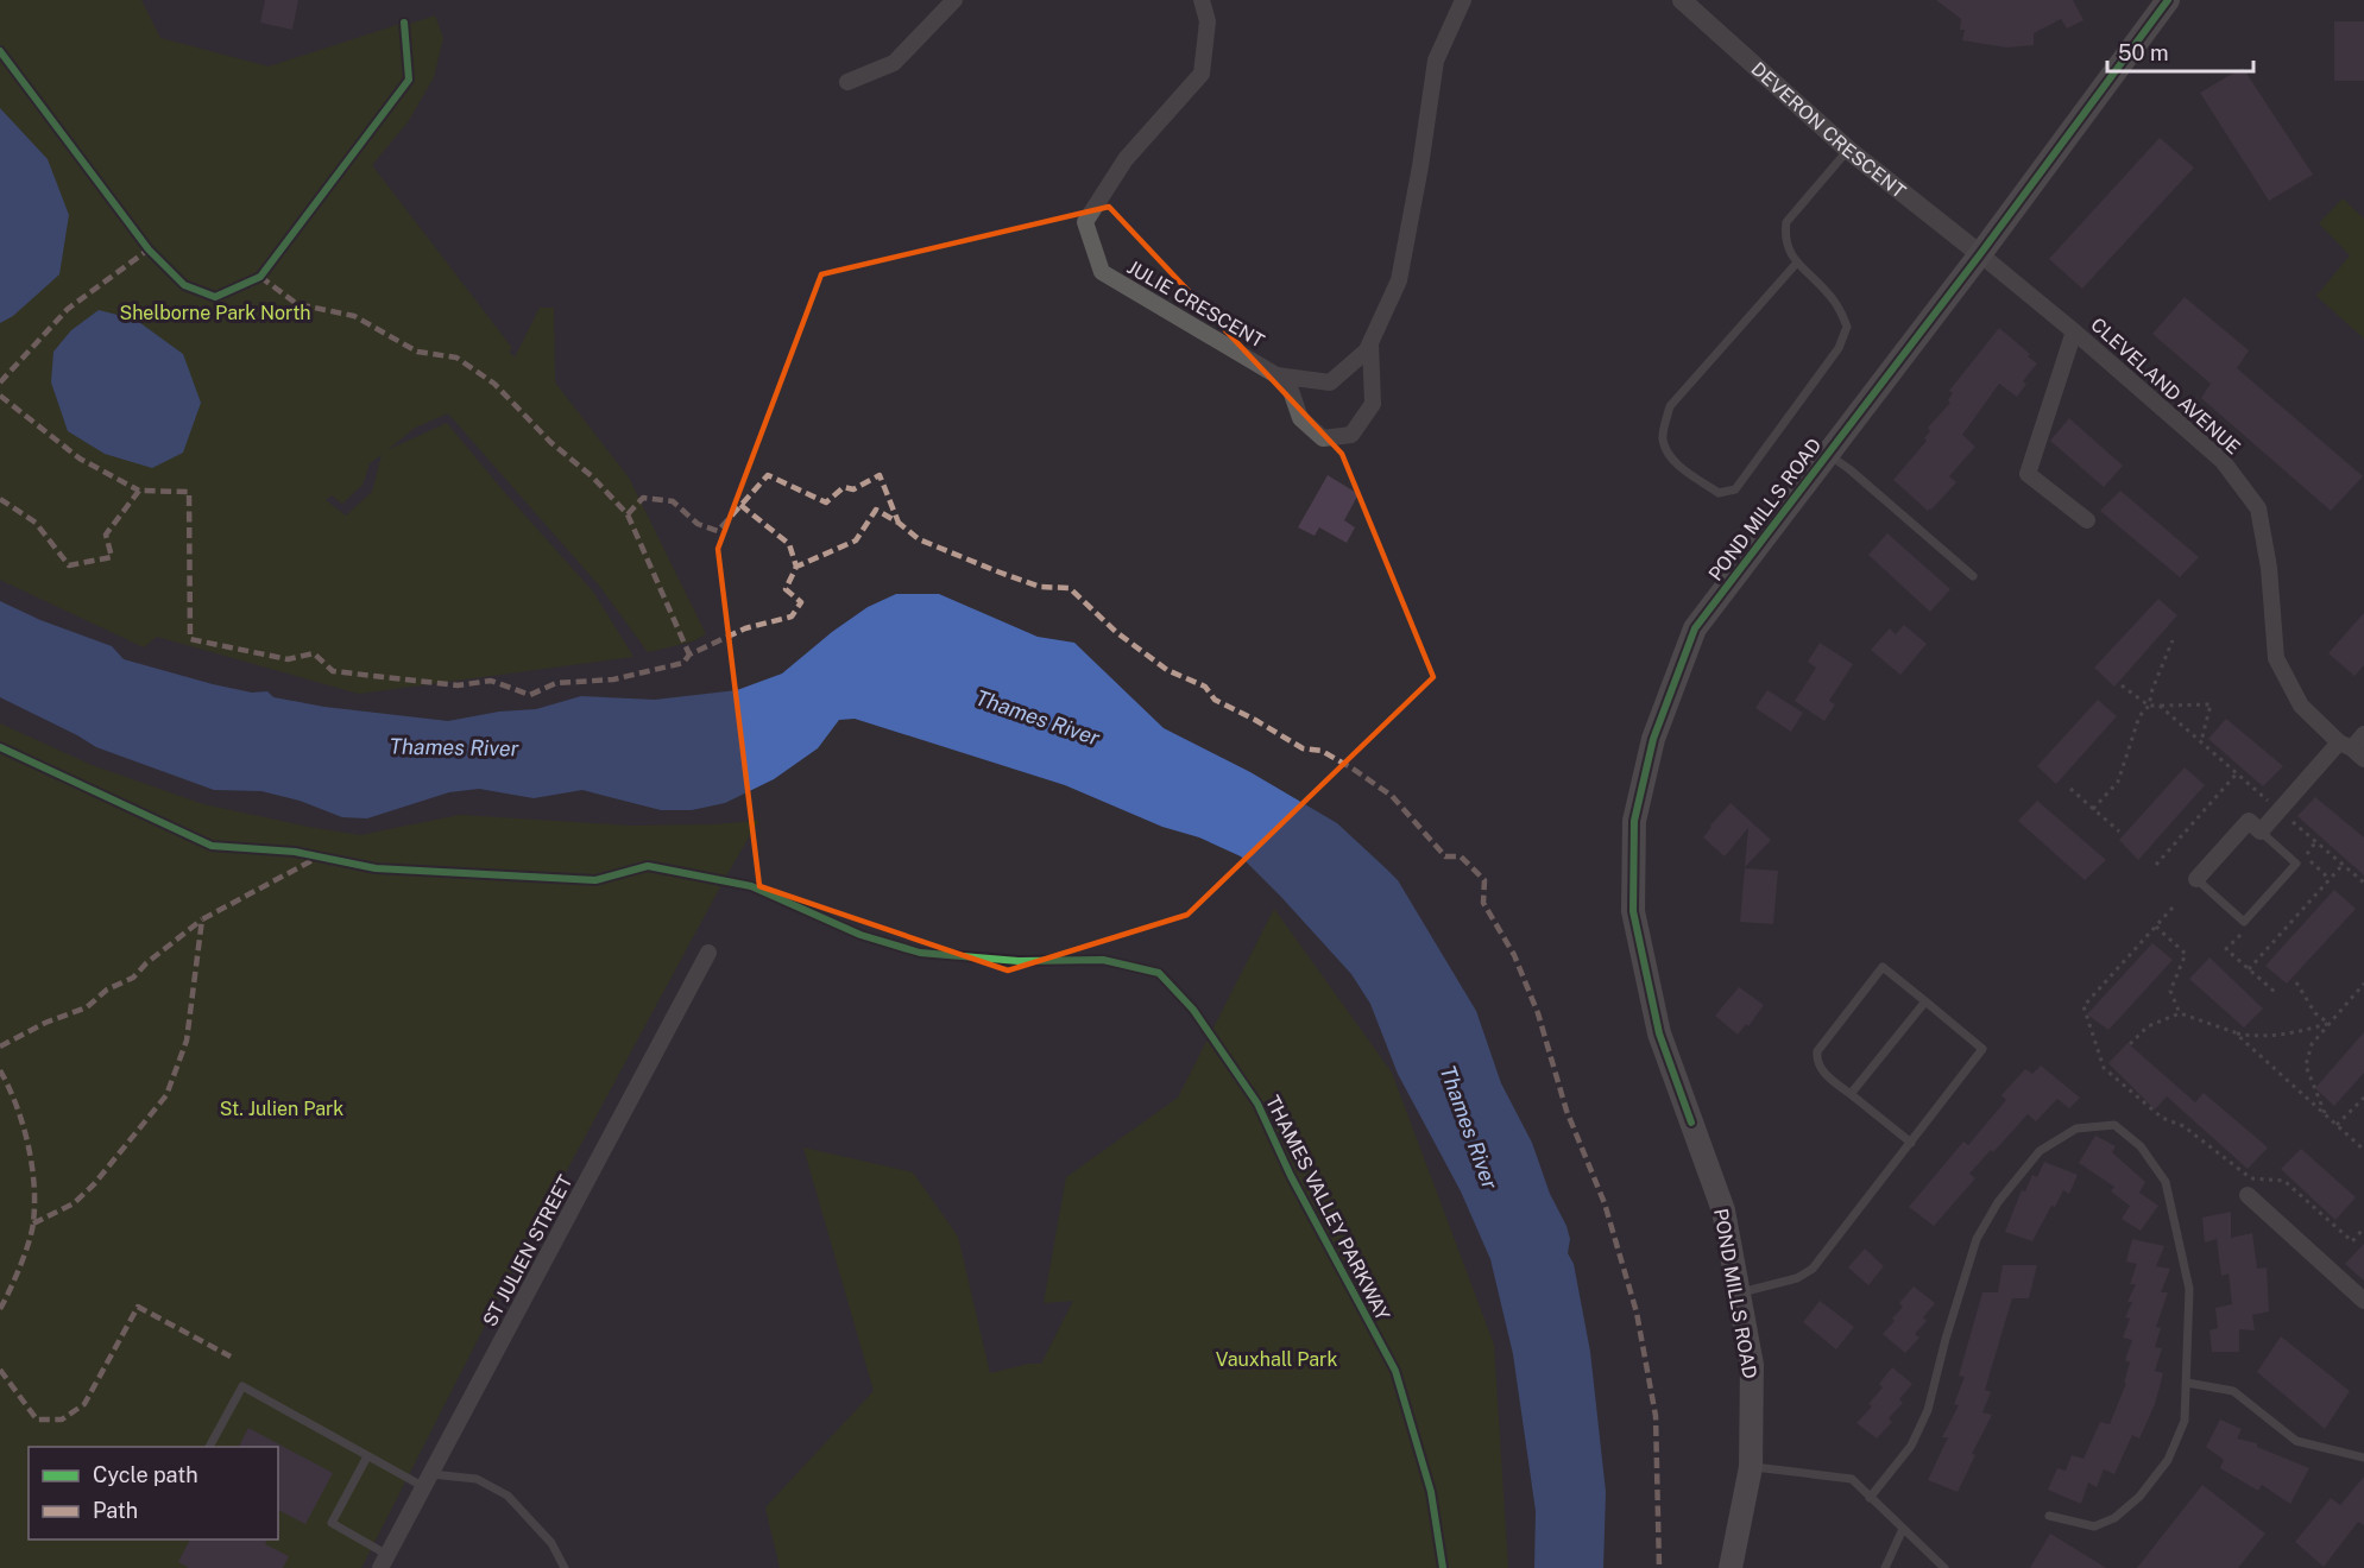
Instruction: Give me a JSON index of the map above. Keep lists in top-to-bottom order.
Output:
{
  "streets": {
    "main road": ["POND MILLS ROAD"],
    "street": [
      "DEVERON CRESCENT",
      "JULIE CRESCENT",
      "CLEVELAND AVENUE",
      "ST JULIEN STREET"
    ],
    "cycle path": ["THAMES VALLEY PARKWAY"]
  },
  "crossings": [
    ["DEVERON CRESCENT", "CLEVELAND AVENUE"],
    ["DEVERON CRESCENT", "POND MILLS ROAD"],
    ["CLEVELAND AVENUE", "POND MILLS ROAD"]
  ],
  "water": ["Thames River"],
  "parks": ["Shelborne Park North", "St. Julien Park", "Vauxhall Park"],
  "legend": ["Cycle path", "Path"],
  "scale_bar": "50 m"
}
